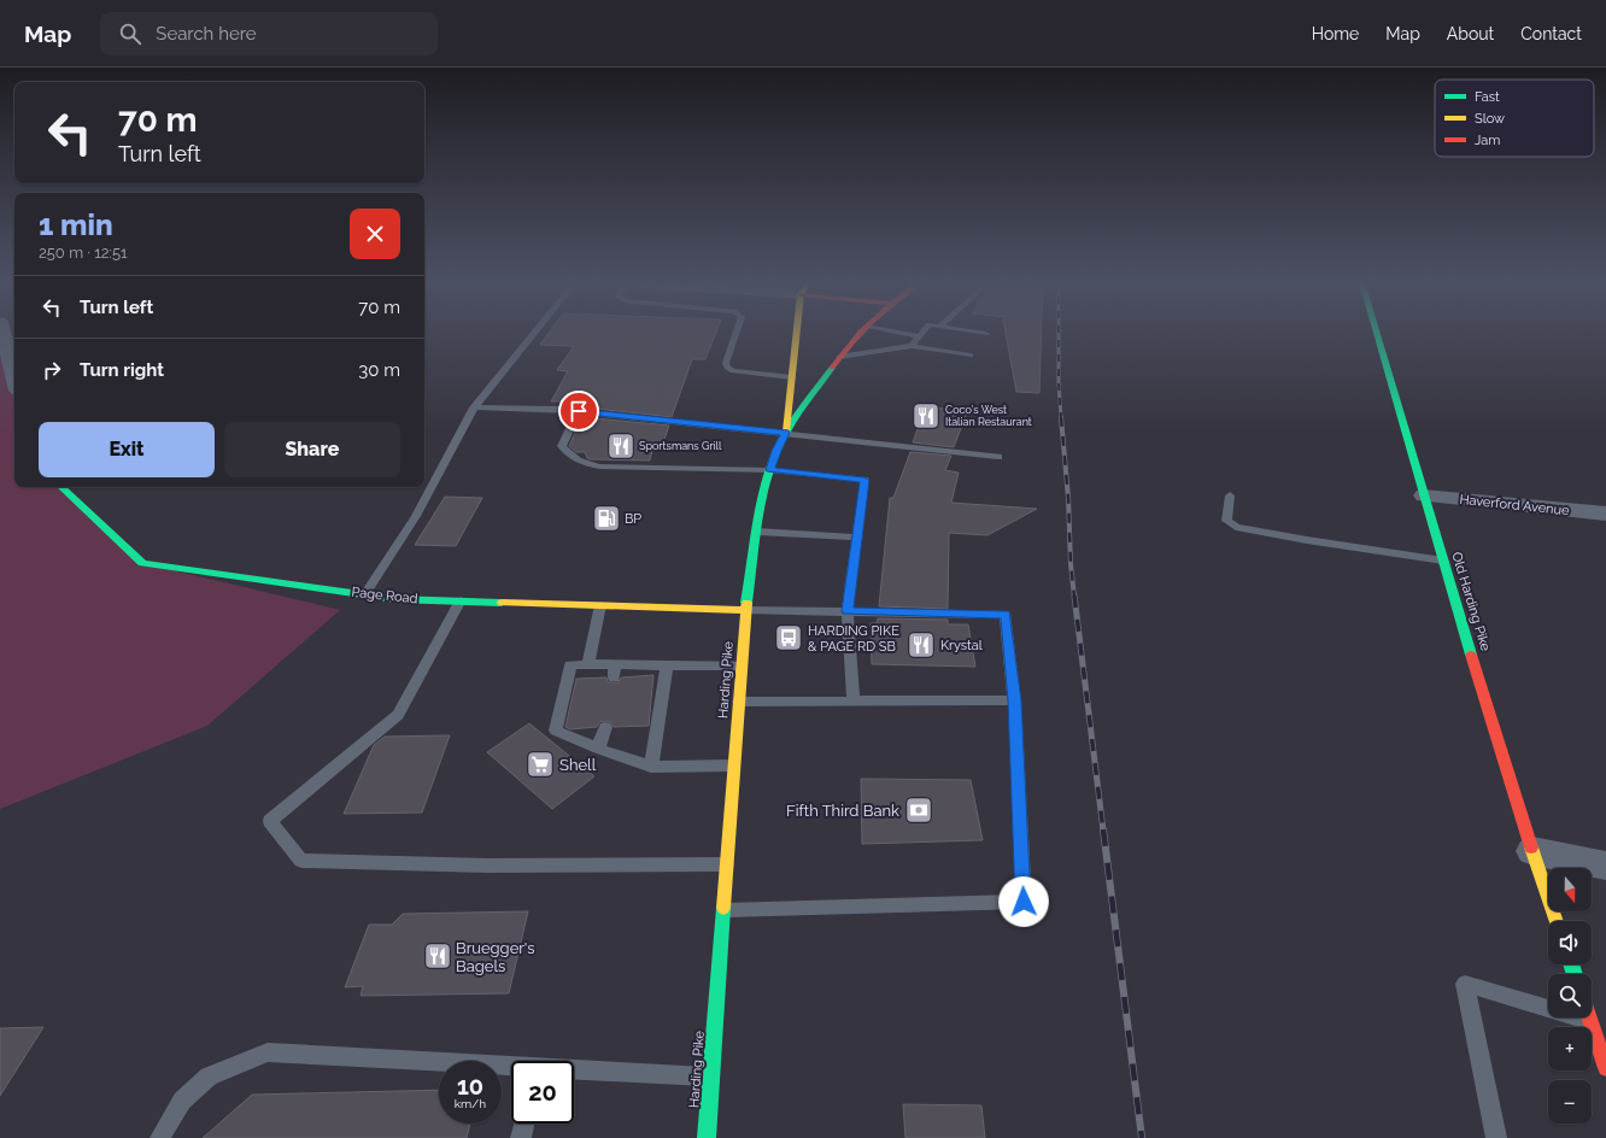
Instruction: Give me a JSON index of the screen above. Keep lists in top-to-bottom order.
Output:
{
  "streets": {
    "street": [
      "Haverford Avenue",
      "Page Road",
      "Old Harding Pike",
      "Harding Pike"
    ]
  },
  "crossings": [
    ["Haverford Avenue", "Old Harding Pike"],
    ["Page Road", "Harding Pike"]
  ],
  "places": {
    "restaurant": [
      "Coco's West Italian Restaurant",
      "Sportsmans Grill",
      "Krystal",
      "Bruegger's Bagels"
    ],
    "fuel station": ["BP"],
    "bus stop": ["HARDING PIKE & PAGE RD SB"],
    "supermarket": ["Shell"],
    "bank": ["Fifth Third Bank"]
  },
  "legend": ["Fast", "Slow", "Jam"],
  "north": "bottom",
  "page": {
    "header": "Map",
    "search": "Search here",
    "nav": [
      "Home",
      "Map",
      "About",
      "Contact"
    ],
    "turn": ["70 m", "Turn left"],
    "heading": ["1 min", "250 m · 12:51"],
    "list": [
      {
        "name": "Turn left",
        "value": "70 m"
      },
      {
        "name": "Turn right",
        "value": "30 m"
      }
    ],
    "buttons": ["Exit", "Share"],
    "map_buttons": ["+", "−"],
    "speed": "10 km/h",
    "limit": "20"
  }
}
